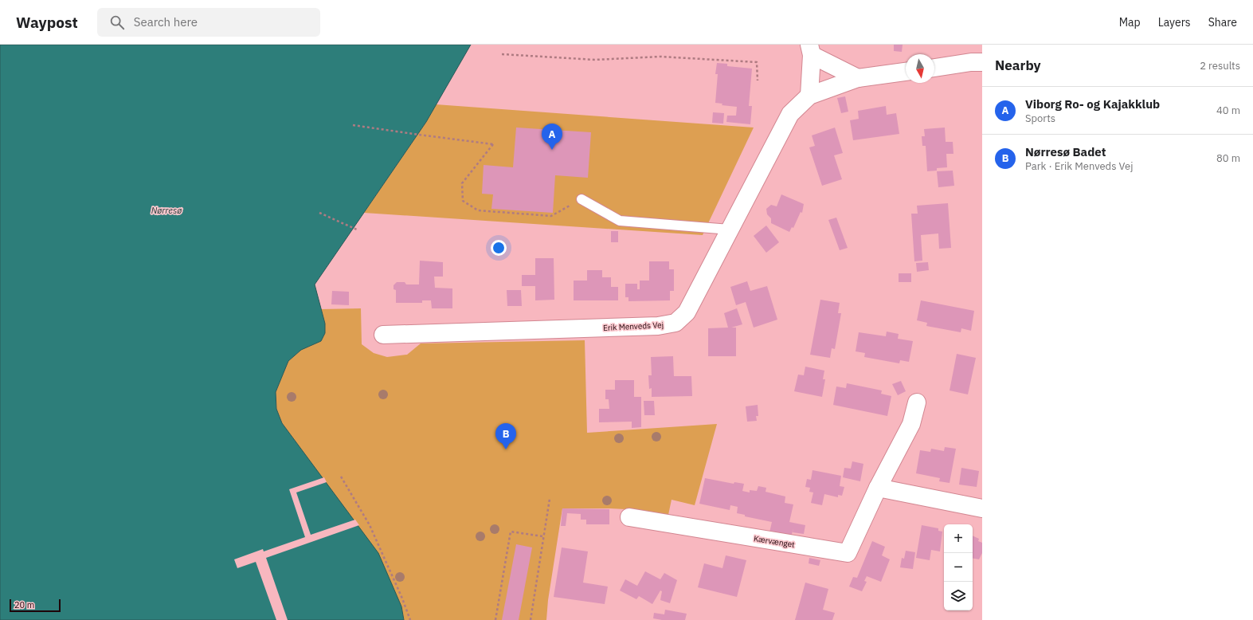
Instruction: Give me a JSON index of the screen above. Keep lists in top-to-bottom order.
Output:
{
  "streets": {
    "street": ["Erik Menveds Vej", "Kærvænget"]
  },
  "water": ["Nørresø"],
  "scale_bar": "20 m",
  "north": "bottom",
  "page": {
    "header": "Waypost",
    "search": "Search here",
    "nav": ["Map", "Layers", "Share"],
    "heading": ["Nearby", "2 results"],
    "list": [
      {
        "mark": "A",
        "name": "Viborg Ro- og Kajakklub",
        "note": "Sports",
        "value": "40 m"
      },
      {
        "mark": "B",
        "name": "Nørresø Badet",
        "note": "Park · Erik Menveds Vej",
        "value": "80 m"
      }
    ],
    "pins": ["A", "B"],
    "map_buttons": ["+", "−"],
    "scale": "20 m"
  }
}
